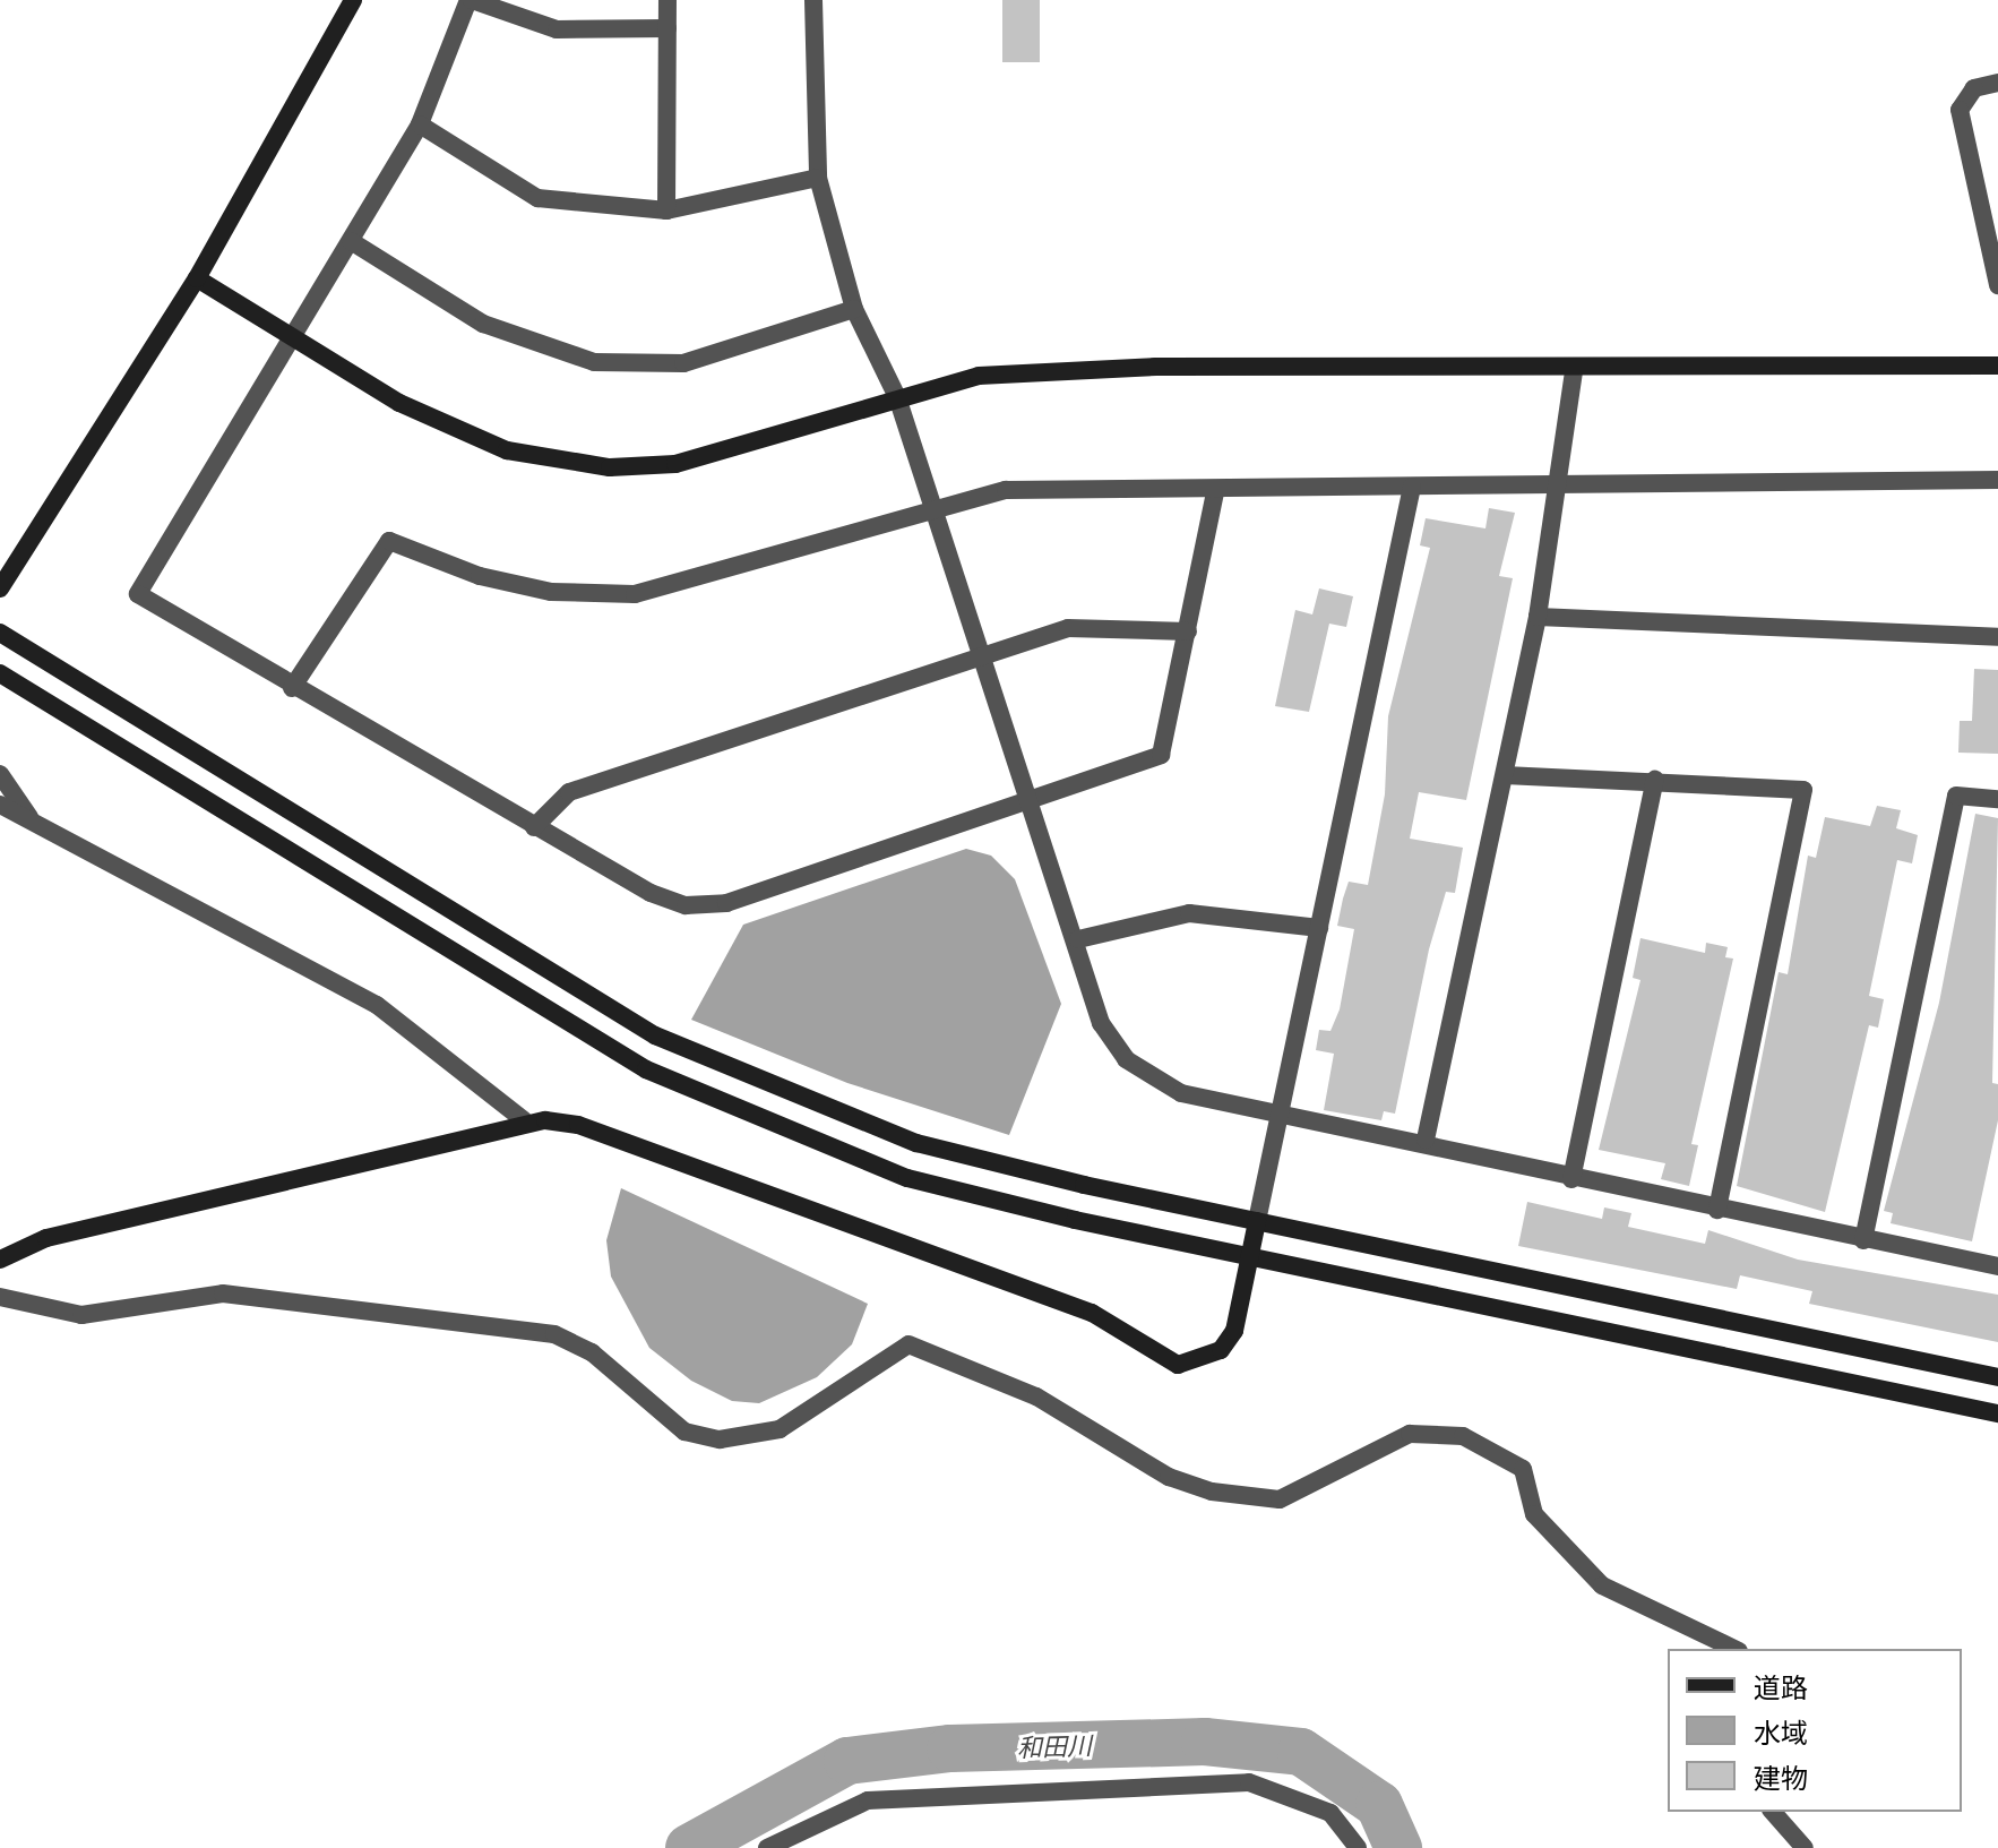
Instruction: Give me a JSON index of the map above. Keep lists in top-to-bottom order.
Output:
{
  "water": ["和田川"],
  "legend": ["道路", "水域", "建物"]
}
